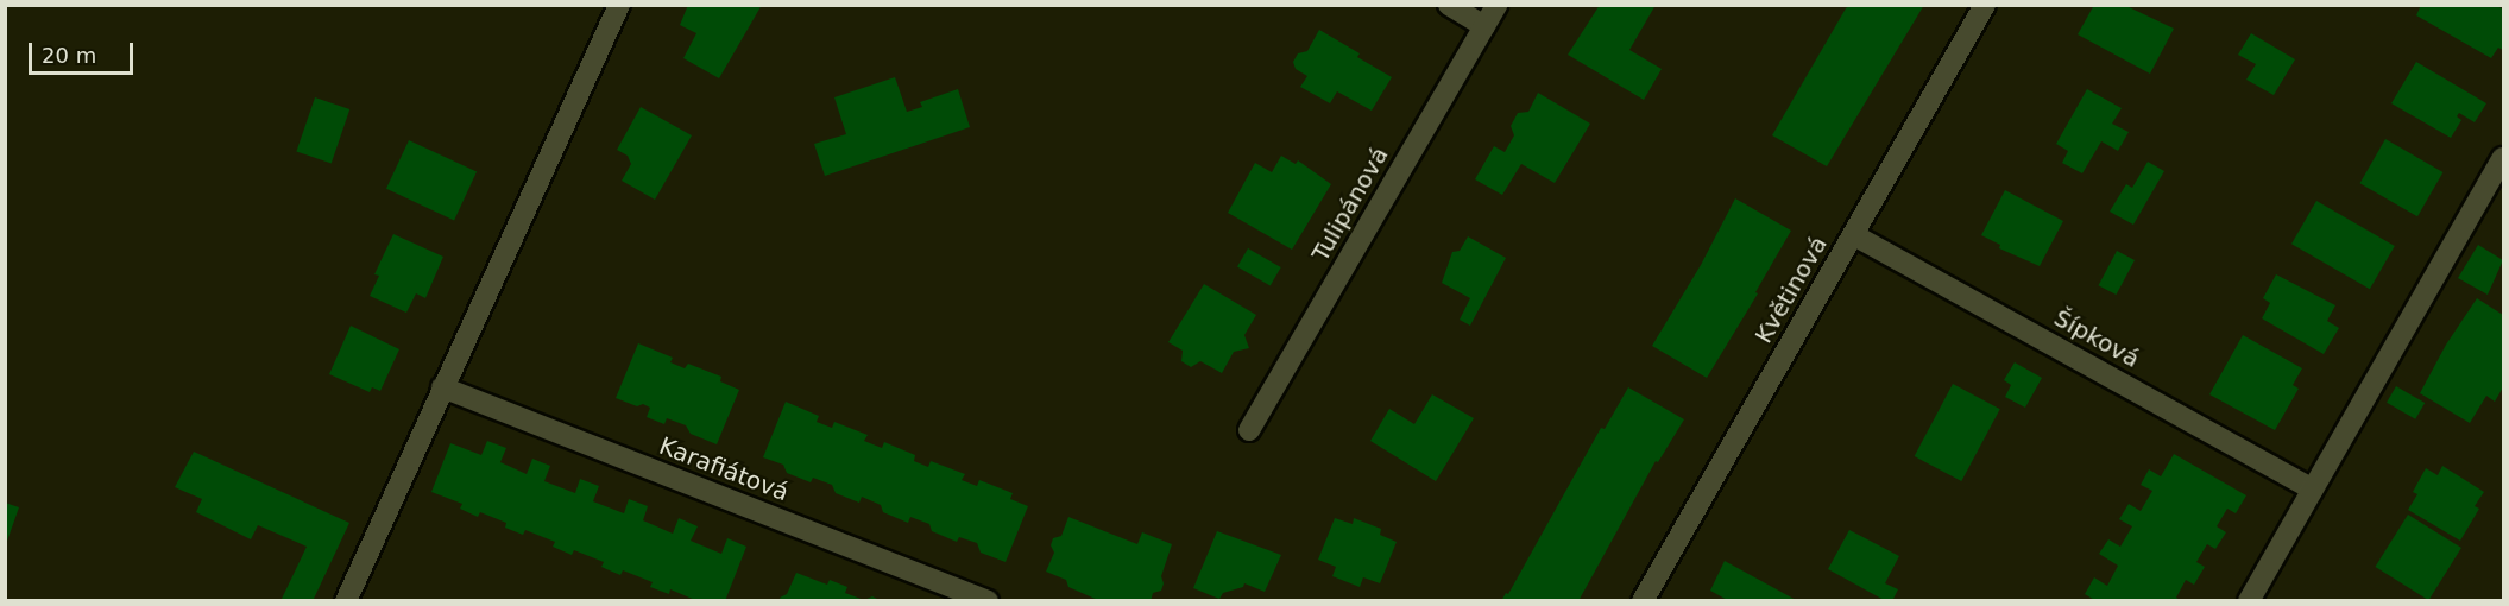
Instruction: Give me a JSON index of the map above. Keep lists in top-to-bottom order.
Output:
{
  "streets": {
    "street": [
      "Tulipánová",
      "Květinová",
      "Šípková",
      "Karafiátová"
    ]
  },
  "crossings": [
    ["Květinová", "Šípková"]
  ],
  "scale_bar": "20 m"
}
